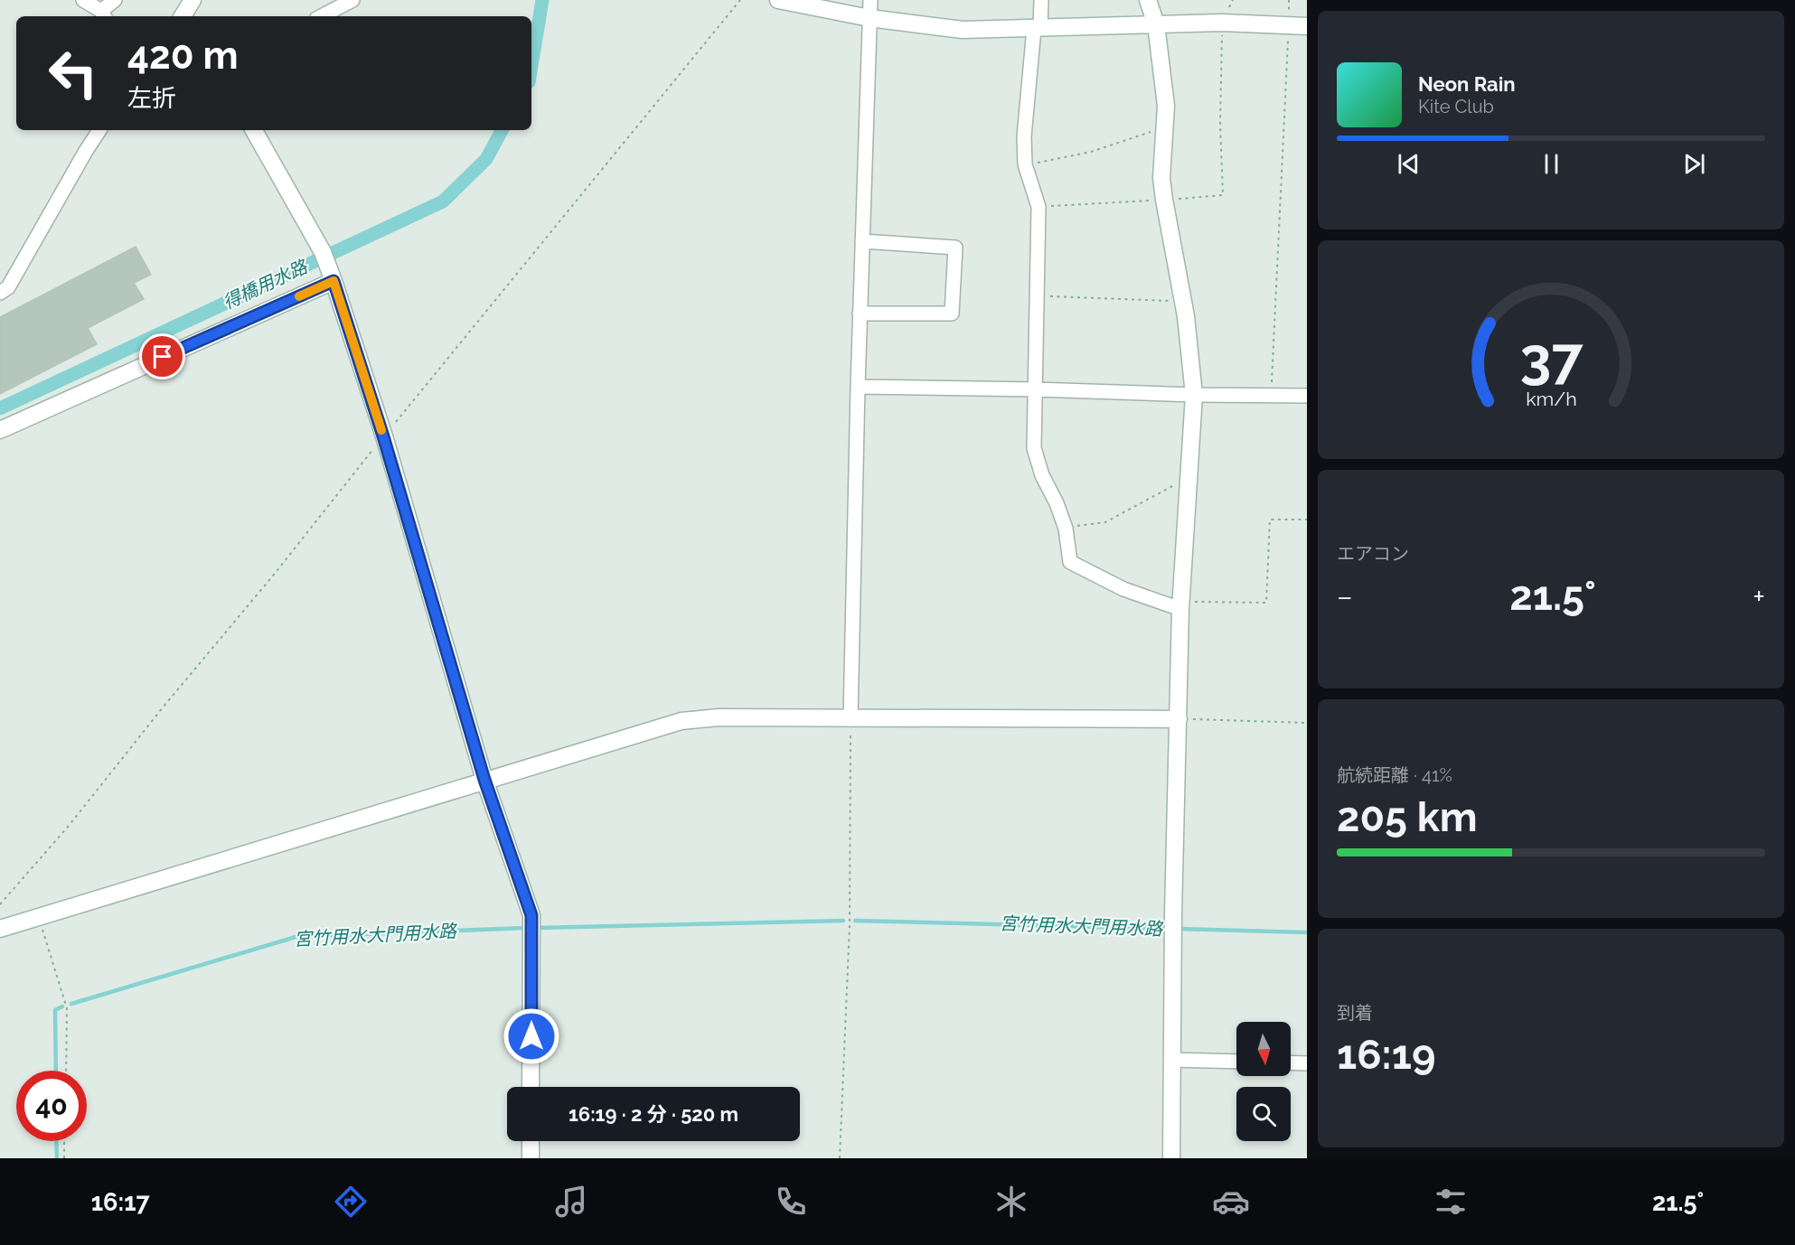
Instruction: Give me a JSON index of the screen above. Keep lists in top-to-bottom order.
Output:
{
  "water": ["得橋用水路", "宮竹用水大門用水路"],
  "north": "bottom",
  "page": {
    "turn": ["420 m", "左折"],
    "song": ["Neon Rain", "Kite Club"],
    "tile": [
      "エアコン",
      ["航続距離 · 41%", "205 km"],
      ["到着", "16:19"]
    ],
    "heat": ["−", "21.5°", "+"],
    "limit": "40",
    "trip": "16:19 · 2 分 · 520 m",
    "tabs": ["16:17", "21.5°"],
    "gauge": ["37", "km/h"]
  }
}
